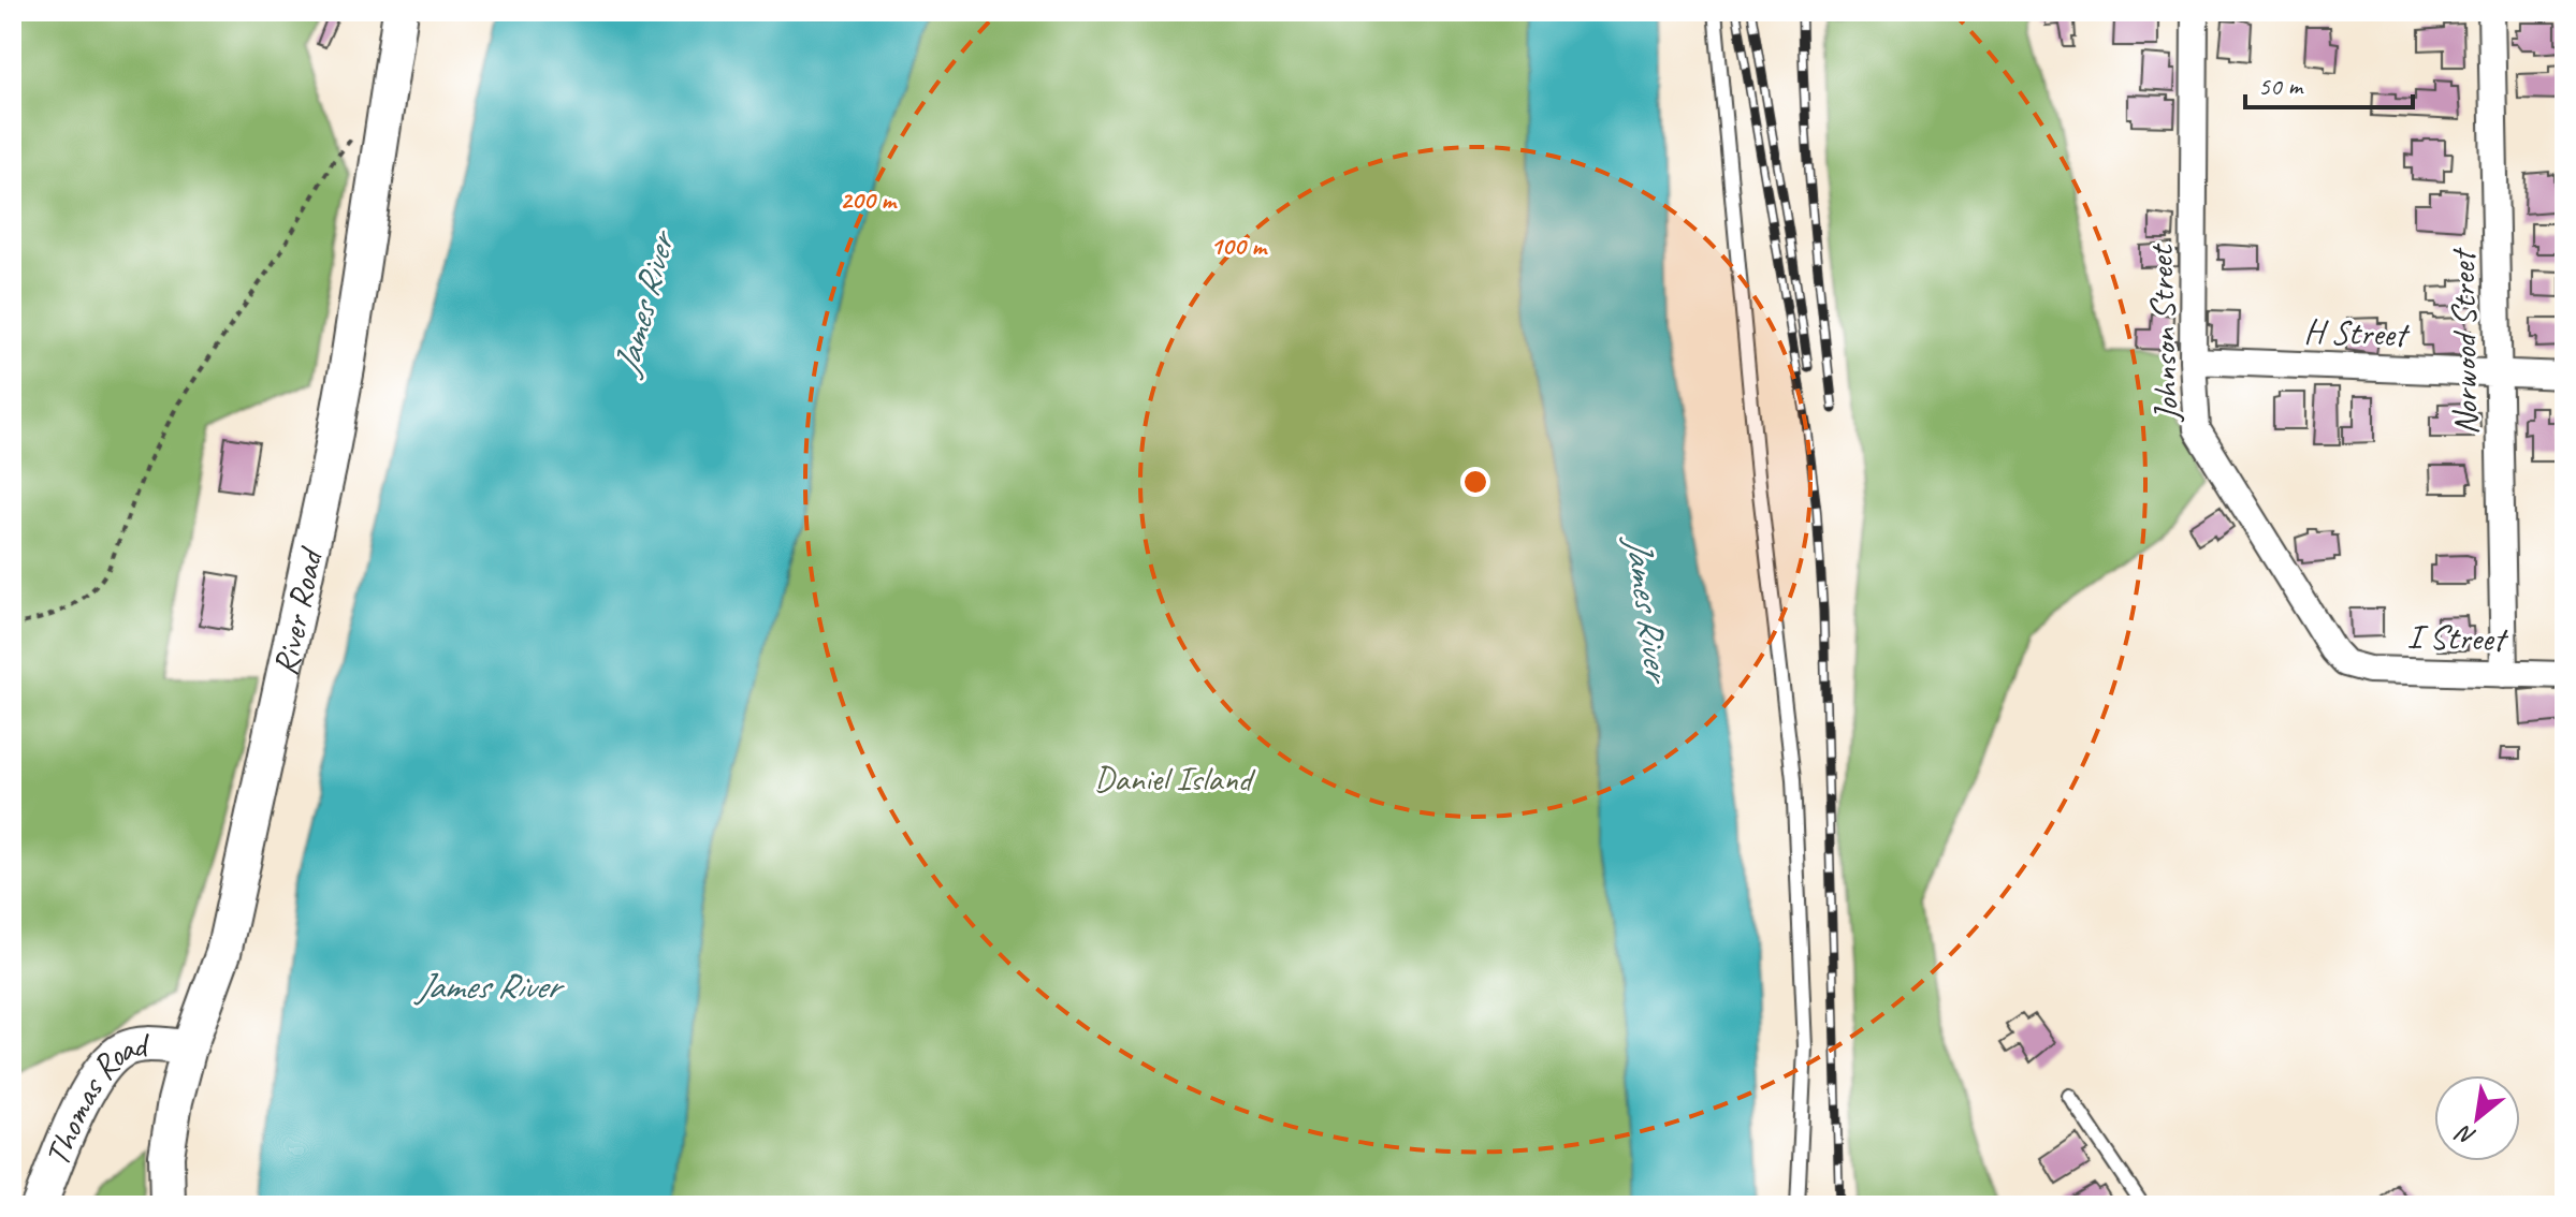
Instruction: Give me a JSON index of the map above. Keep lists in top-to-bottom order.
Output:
{
  "streets": {
    "street": [
      "H Street",
      "Johnson Street",
      "Norwood Street",
      "River Road",
      "I Street",
      "Thomas Road"
    ]
  },
  "crossings": [
    ["H Street", "Johnson Street"],
    ["H Street", "Norwood Street"],
    ["Johnson Street", "I Street"],
    ["Norwood Street", "I Street"],
    ["River Road", "Thomas Road"]
  ],
  "water": ["James River"],
  "parks": ["Daniel Island"],
  "scale_bar": "50 m",
  "north": "bottom left",
  "rings": ["200 m", "100 m"]
}
